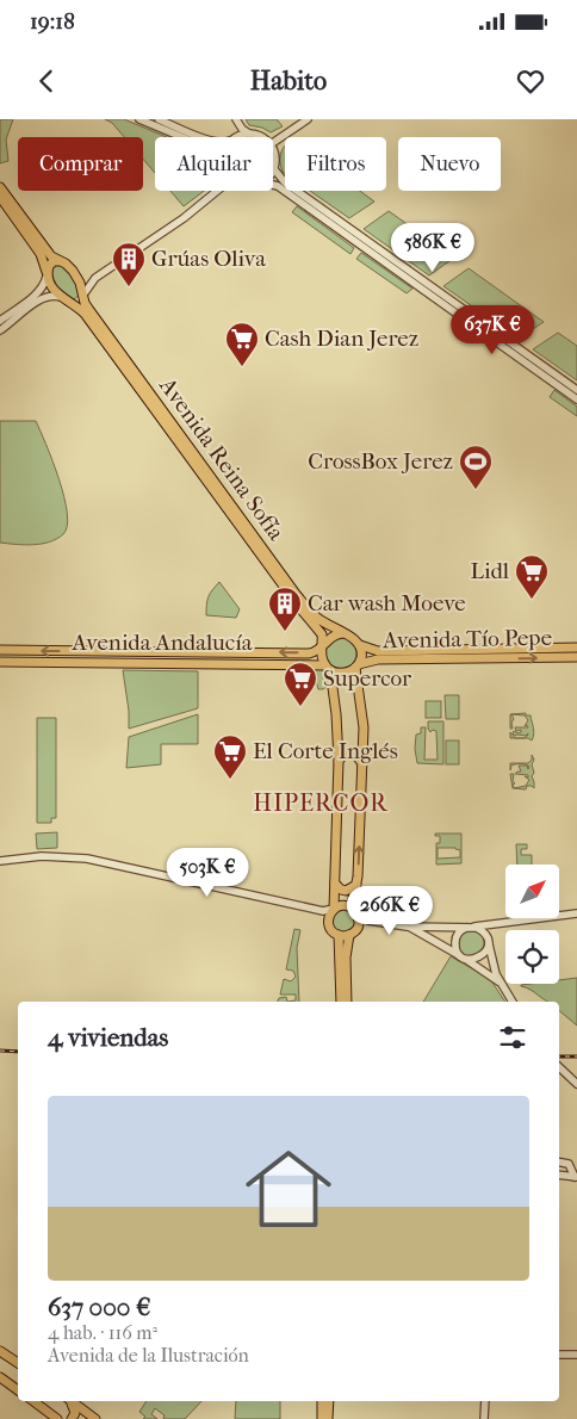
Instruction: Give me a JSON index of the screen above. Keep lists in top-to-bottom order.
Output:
{
  "streets": {
    "main road": ["Avenida Reina Sofía", "Avenida Tío Pepe", "Avenida Andalucía"]
  },
  "crossings": [
    ["Avenida Reina Sofía", "Avenida Tío Pepe"],
    ["Avenida Reina Sofía", "Avenida Andalucía"],
    ["Avenida Tío Pepe", "Avenida Andalucía"]
  ],
  "districts": ["HIPERCOR"],
  "places": {
    "building": ["Grúas Oliva", "Car wash Moeve"],
    "supermarket": [
      "Cash Dian Jerez",
      "Lidl",
      "Supercor",
      "El Corte Inglés"
    ],
    "sports": ["CrossBox Jerez"]
  },
  "north": "top right",
  "page": {
    "status": "19:18",
    "header": "Habito",
    "chip": [
      "Comprar",
      "Alquilar",
      "Filtros",
      "Nuevo"
    ],
    "price": [
      "586K €",
      "637K €",
      "503K €",
      "266K €"
    ],
    "heading": "4 viviendas",
    "list": [
      {
        "name": "637 000 €",
        "note": "4 hab. · 116 m² · Avenida de la Ilustración"
      }
    ]
  }
}
